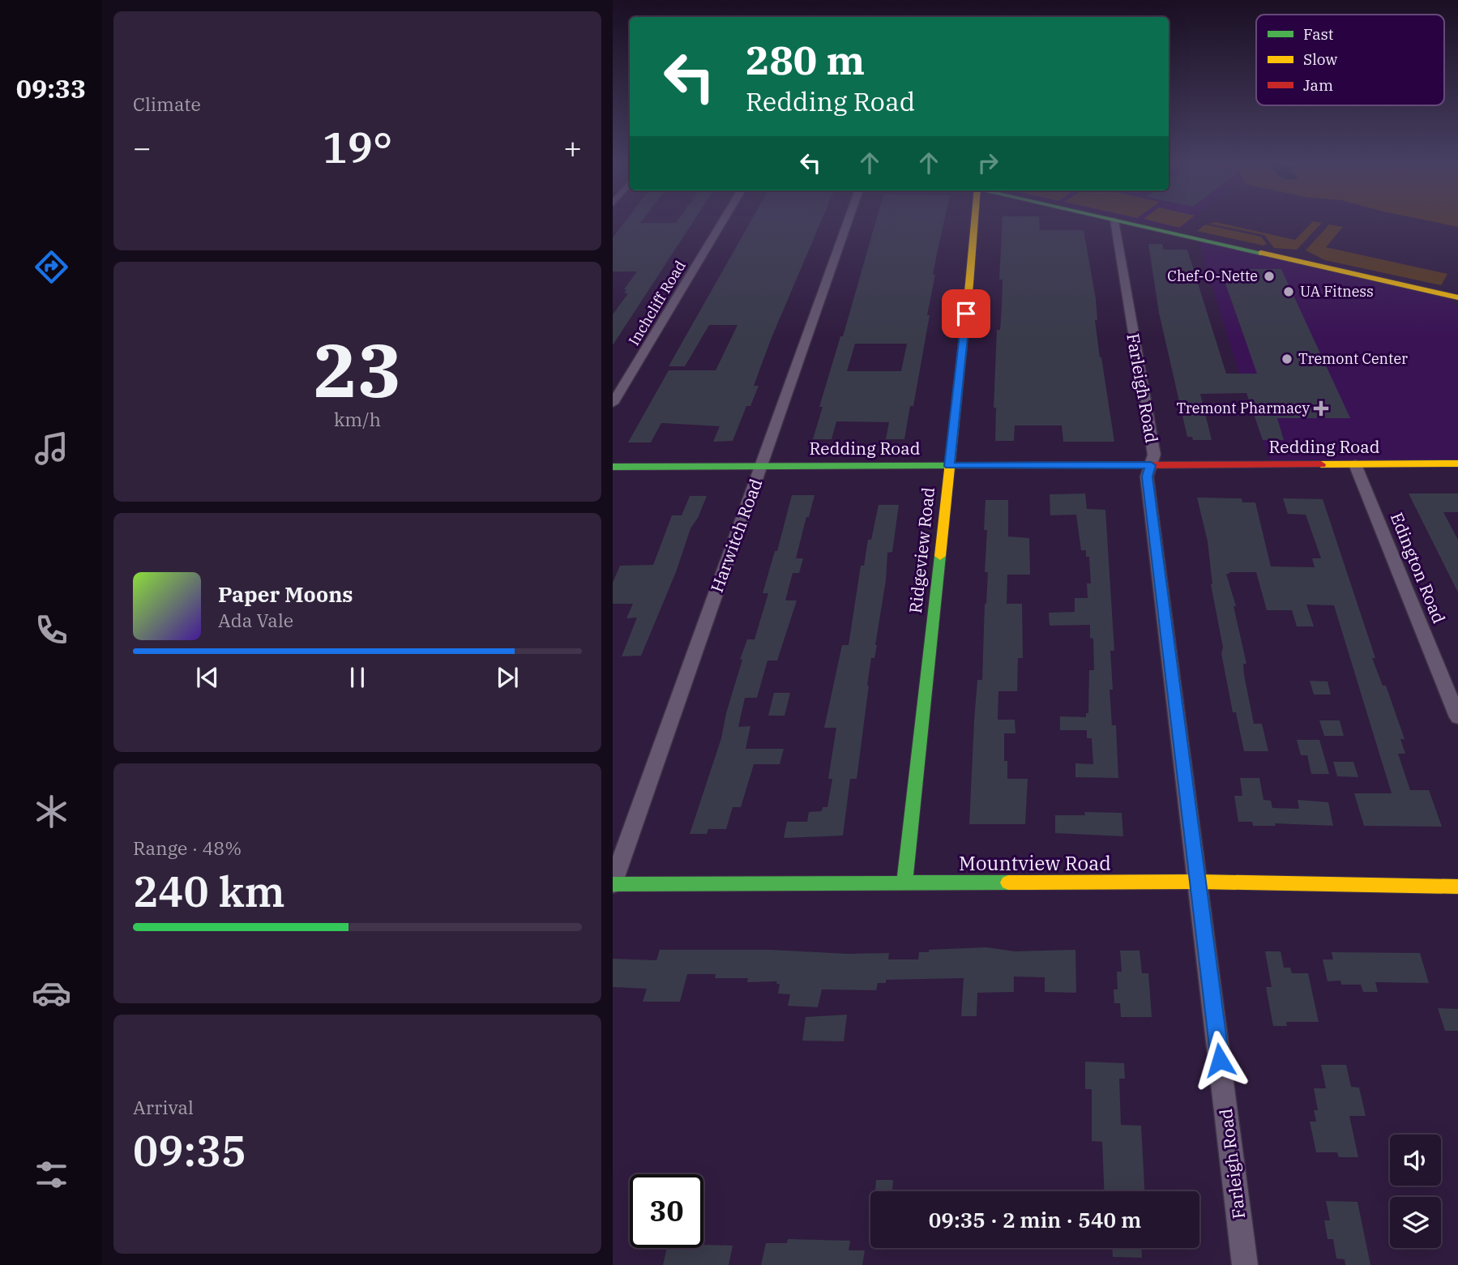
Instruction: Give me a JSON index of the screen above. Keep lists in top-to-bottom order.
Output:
{
  "streets": {
    "street": [
      "Inchcliff Road",
      "Farleigh Road",
      "Redding Road",
      "Harwitch Road",
      "Ridgeview Road",
      "Edington Road",
      "Mountview Road"
    ]
  },
  "crossings": [
    ["Farleigh Road", "Redding Road"],
    ["Farleigh Road", "Mountview Road"],
    ["Redding Road", "Harwitch Road"],
    ["Redding Road", "Ridgeview Road"],
    ["Redding Road", "Edington Road"],
    ["Harwitch Road", "Mountview Road"],
    ["Ridgeview Road", "Mountview Road"]
  ],
  "places": {
    "other": ["Chef-O-Nette", "UA Fitness", "Tremont Center"],
    "health": ["Tremont Pharmacy"]
  },
  "legend": ["Fast", "Slow", "Jam"],
  "page": {
    "tabs": "09:33",
    "tile": [
      "Climate",
      ["23", "km/h"],
      ["Range · 48%", "240 km"],
      ["Arrival", "09:35"]
    ],
    "turn": ["280 m", "Redding Road"],
    "heat": ["−", "19°", "+"],
    "song": ["Paper Moons", "Ada Vale"],
    "limit": "30",
    "trip": "09:35 · 2 min · 540 m"
  }
}
